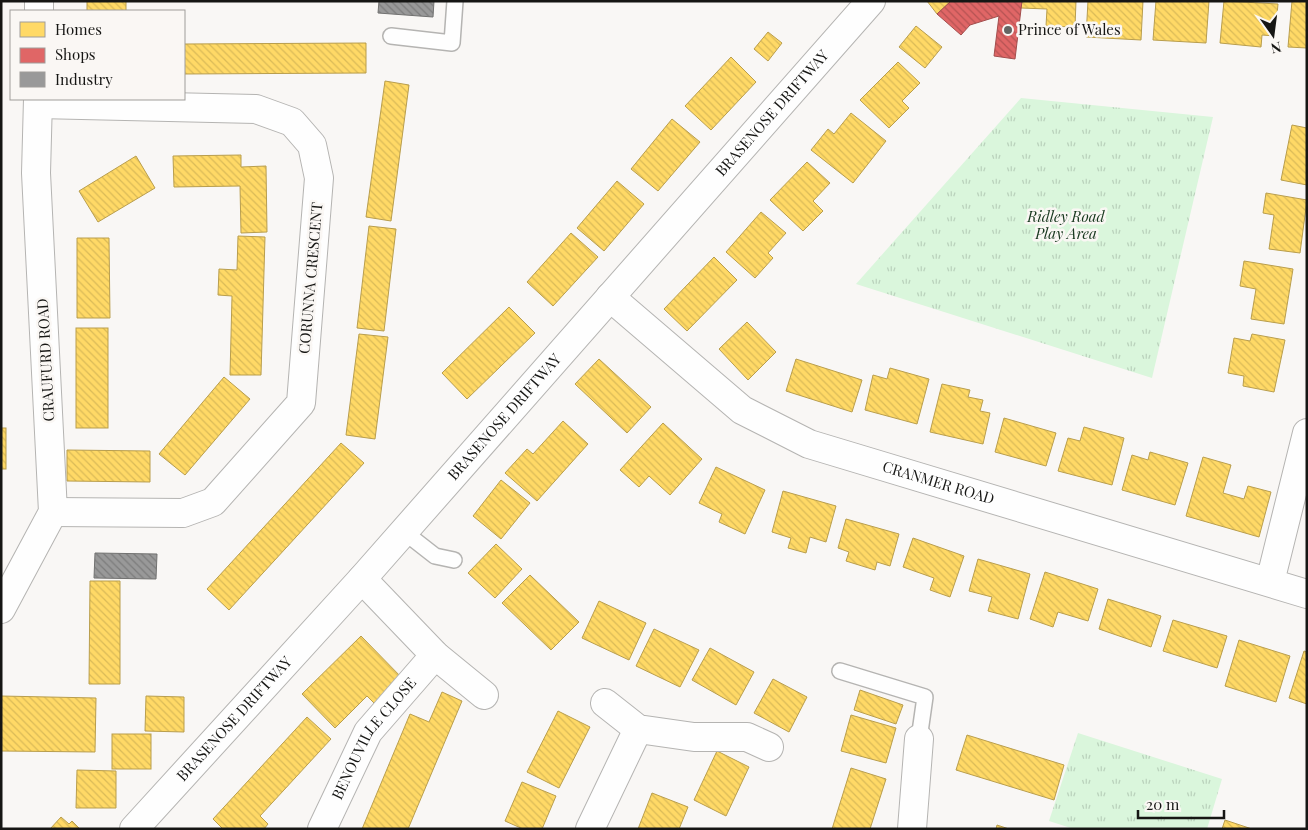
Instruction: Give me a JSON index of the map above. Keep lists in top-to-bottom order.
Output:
{
  "streets": {
    "street": [
      "BRASENOSE DRIFTWAY",
      "CORUNNA CRESCENT",
      "CRAUFURD ROAD",
      "CRANMER ROAD",
      "BENOUVILLE CLOSE"
    ]
  },
  "crossings": [
    ["BRASENOSE DRIFTWAY", "CRANMER ROAD"],
    ["CORUNNA CRESCENT", "CRAUFURD ROAD"]
  ],
  "parks": ["Ridley Road Play Area"],
  "places": ["Prince of Wales"],
  "legend": ["Homes", "Shops", "Industry"],
  "scale_bar": "20 m",
  "north": "bottom"
}
